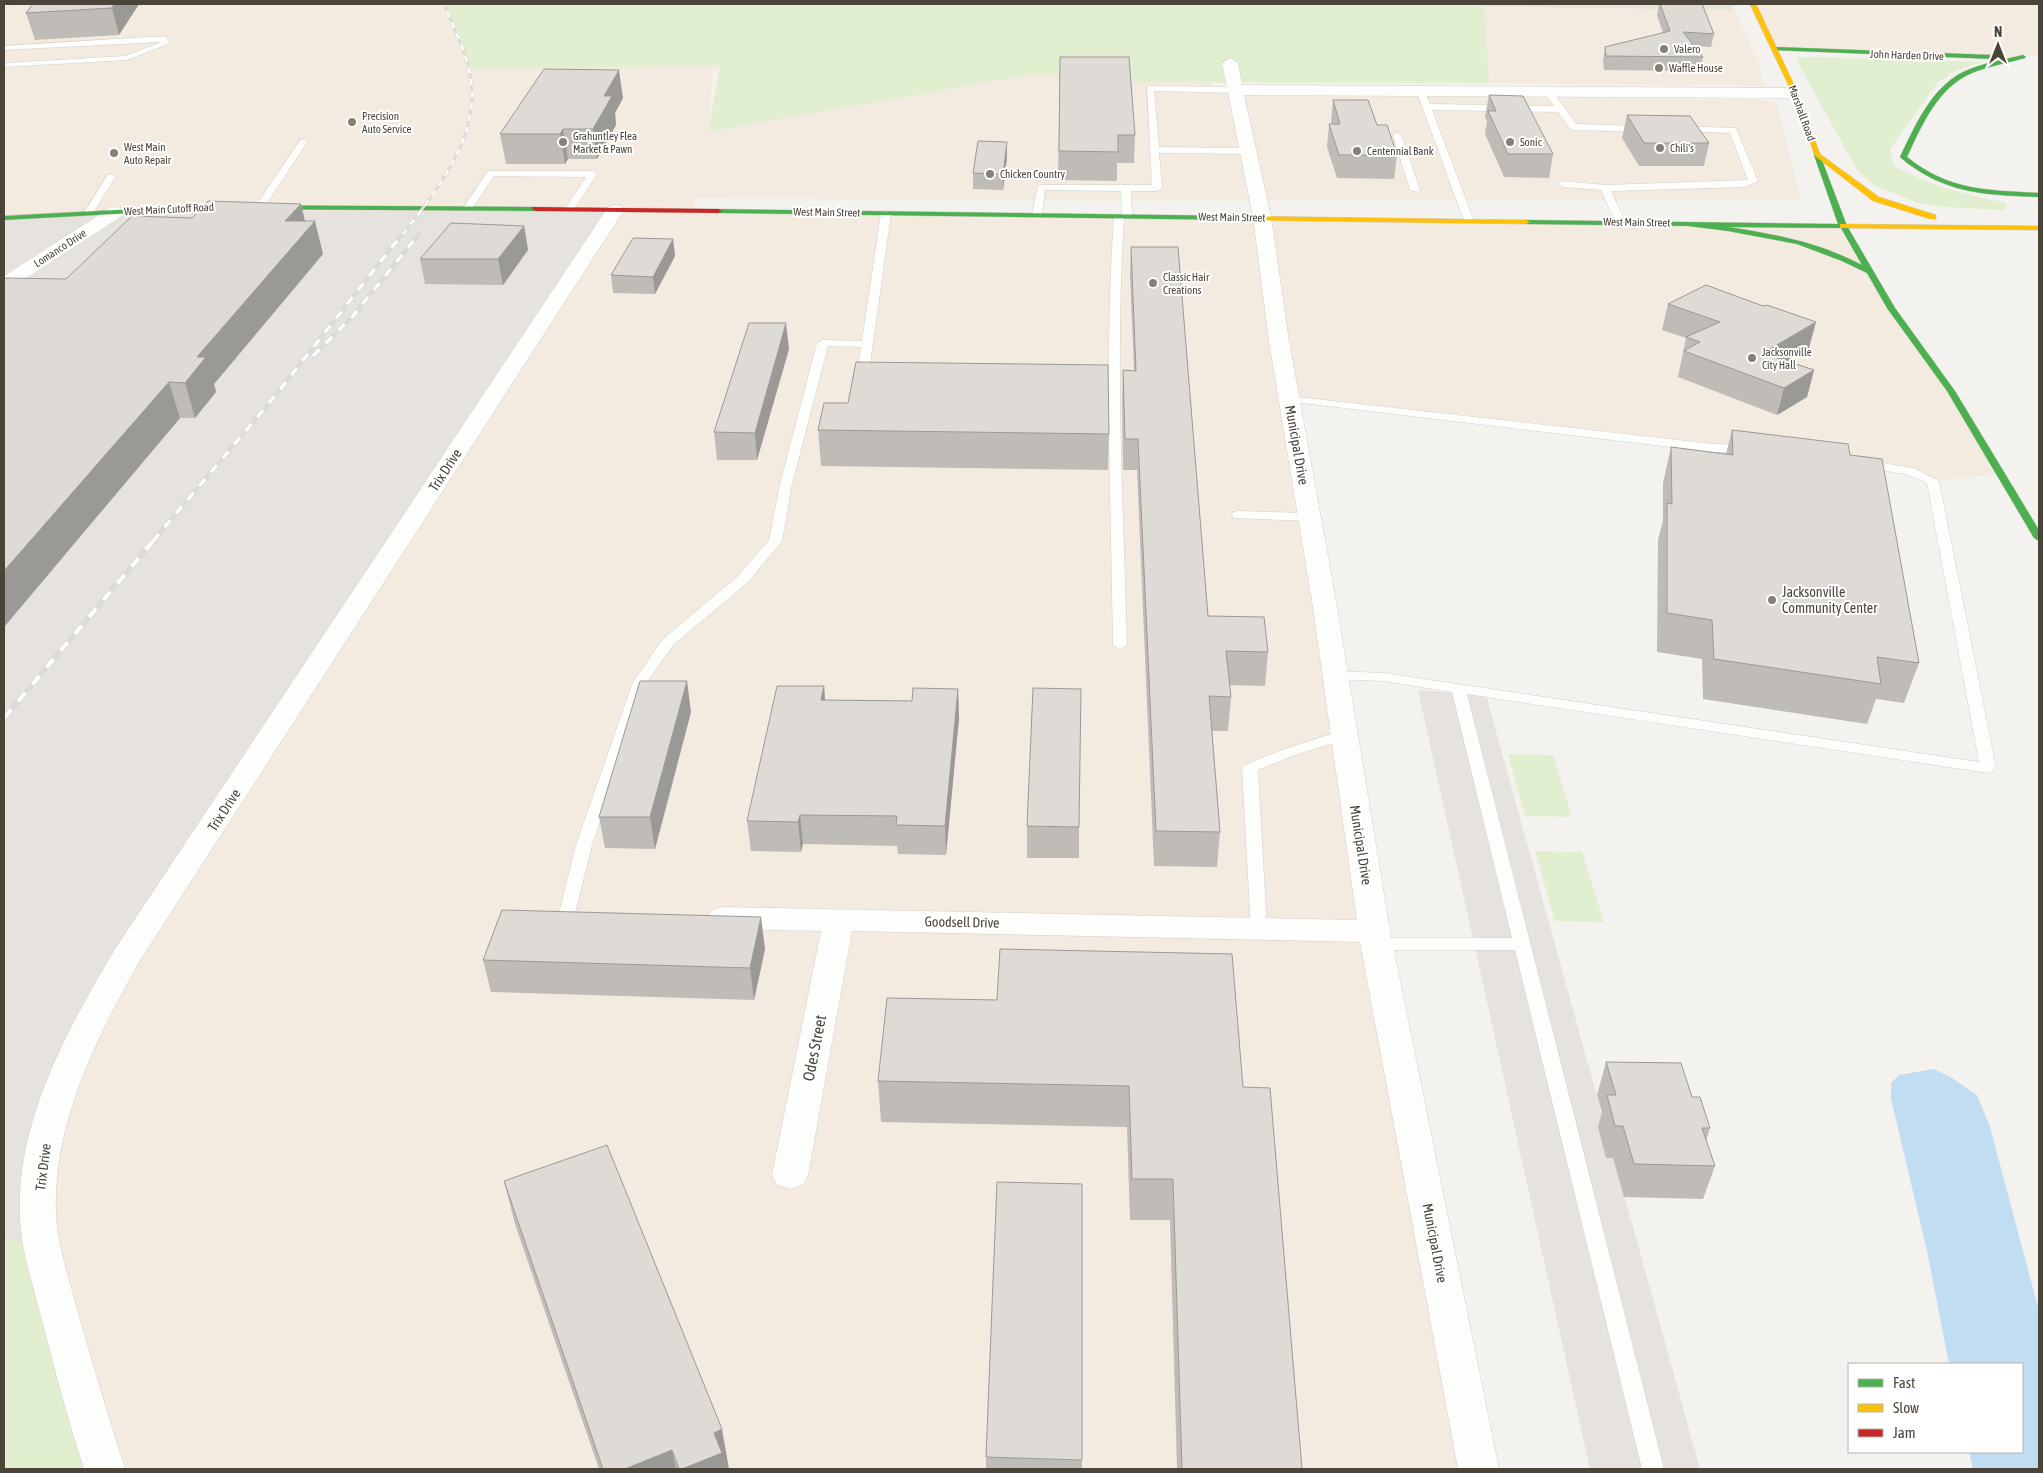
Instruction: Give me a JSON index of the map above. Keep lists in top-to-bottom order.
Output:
{
  "streets": {
    "main road": [
      "John Harden Drive",
      "Marshall Road",
      "West Main Cutoff Road",
      "West Main Street"
    ],
    "street": [
      "Lomanco Drive",
      "Municipal Drive",
      "Trix Drive",
      "Goodsell Drive",
      "Odes Street"
    ]
  },
  "crossings": [
    ["John Harden Drive", "Marshall Road"],
    ["Marshall Road", "West Main Street"],
    ["West Main Cutoff Road", "West Main Street"],
    ["West Main Cutoff Road", "Lomanco Drive"],
    ["West Main Street", "Municipal Drive"],
    ["West Main Street", "Trix Drive"],
    ["Municipal Drive", "Goodsell Drive"],
    ["Goodsell Drive", "Odes Street"]
  ],
  "places": [
    "Valero",
    "Waffle House",
    "Precision Auto Service",
    "Grahuntley Flea Market & Pawn",
    "Sonic",
    "Chili's",
    "Centennial Bank",
    "West Main Auto Repair",
    "Chicken Country",
    "Classic Hair Creations",
    "Jacksonville City Hall",
    "Jacksonville Community Center"
  ],
  "legend": ["Fast", "Slow", "Jam"],
  "north": "top"
}
